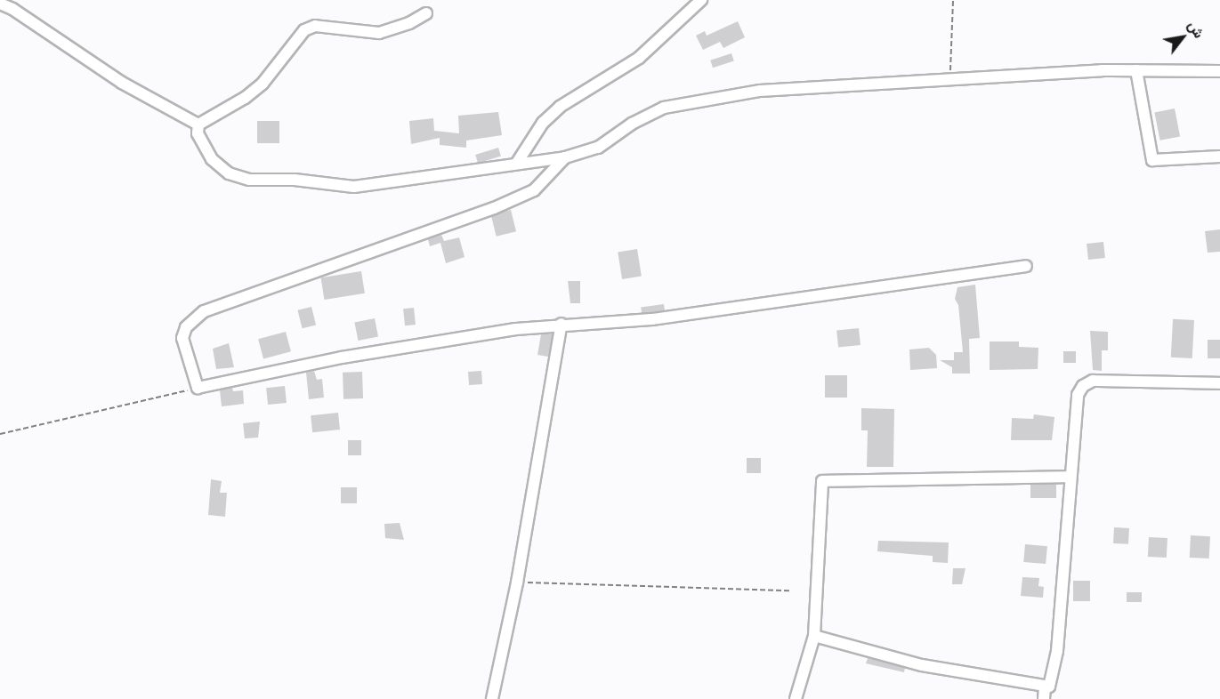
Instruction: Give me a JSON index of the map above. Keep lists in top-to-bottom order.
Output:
{
  "north": "top right"
}
